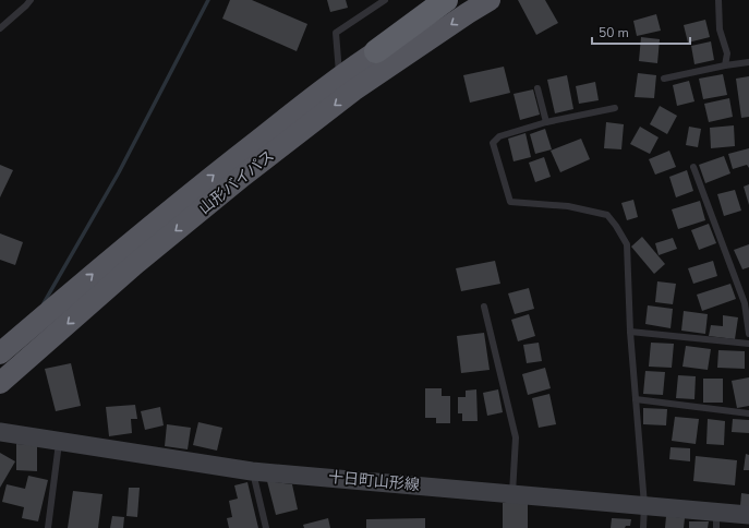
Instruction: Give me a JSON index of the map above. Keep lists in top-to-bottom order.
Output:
{
  "streets": {
    "highway": ["山形バイパス"],
    "main road": ["十日町山形線"]
  },
  "scale_bar": "50 m"
}
